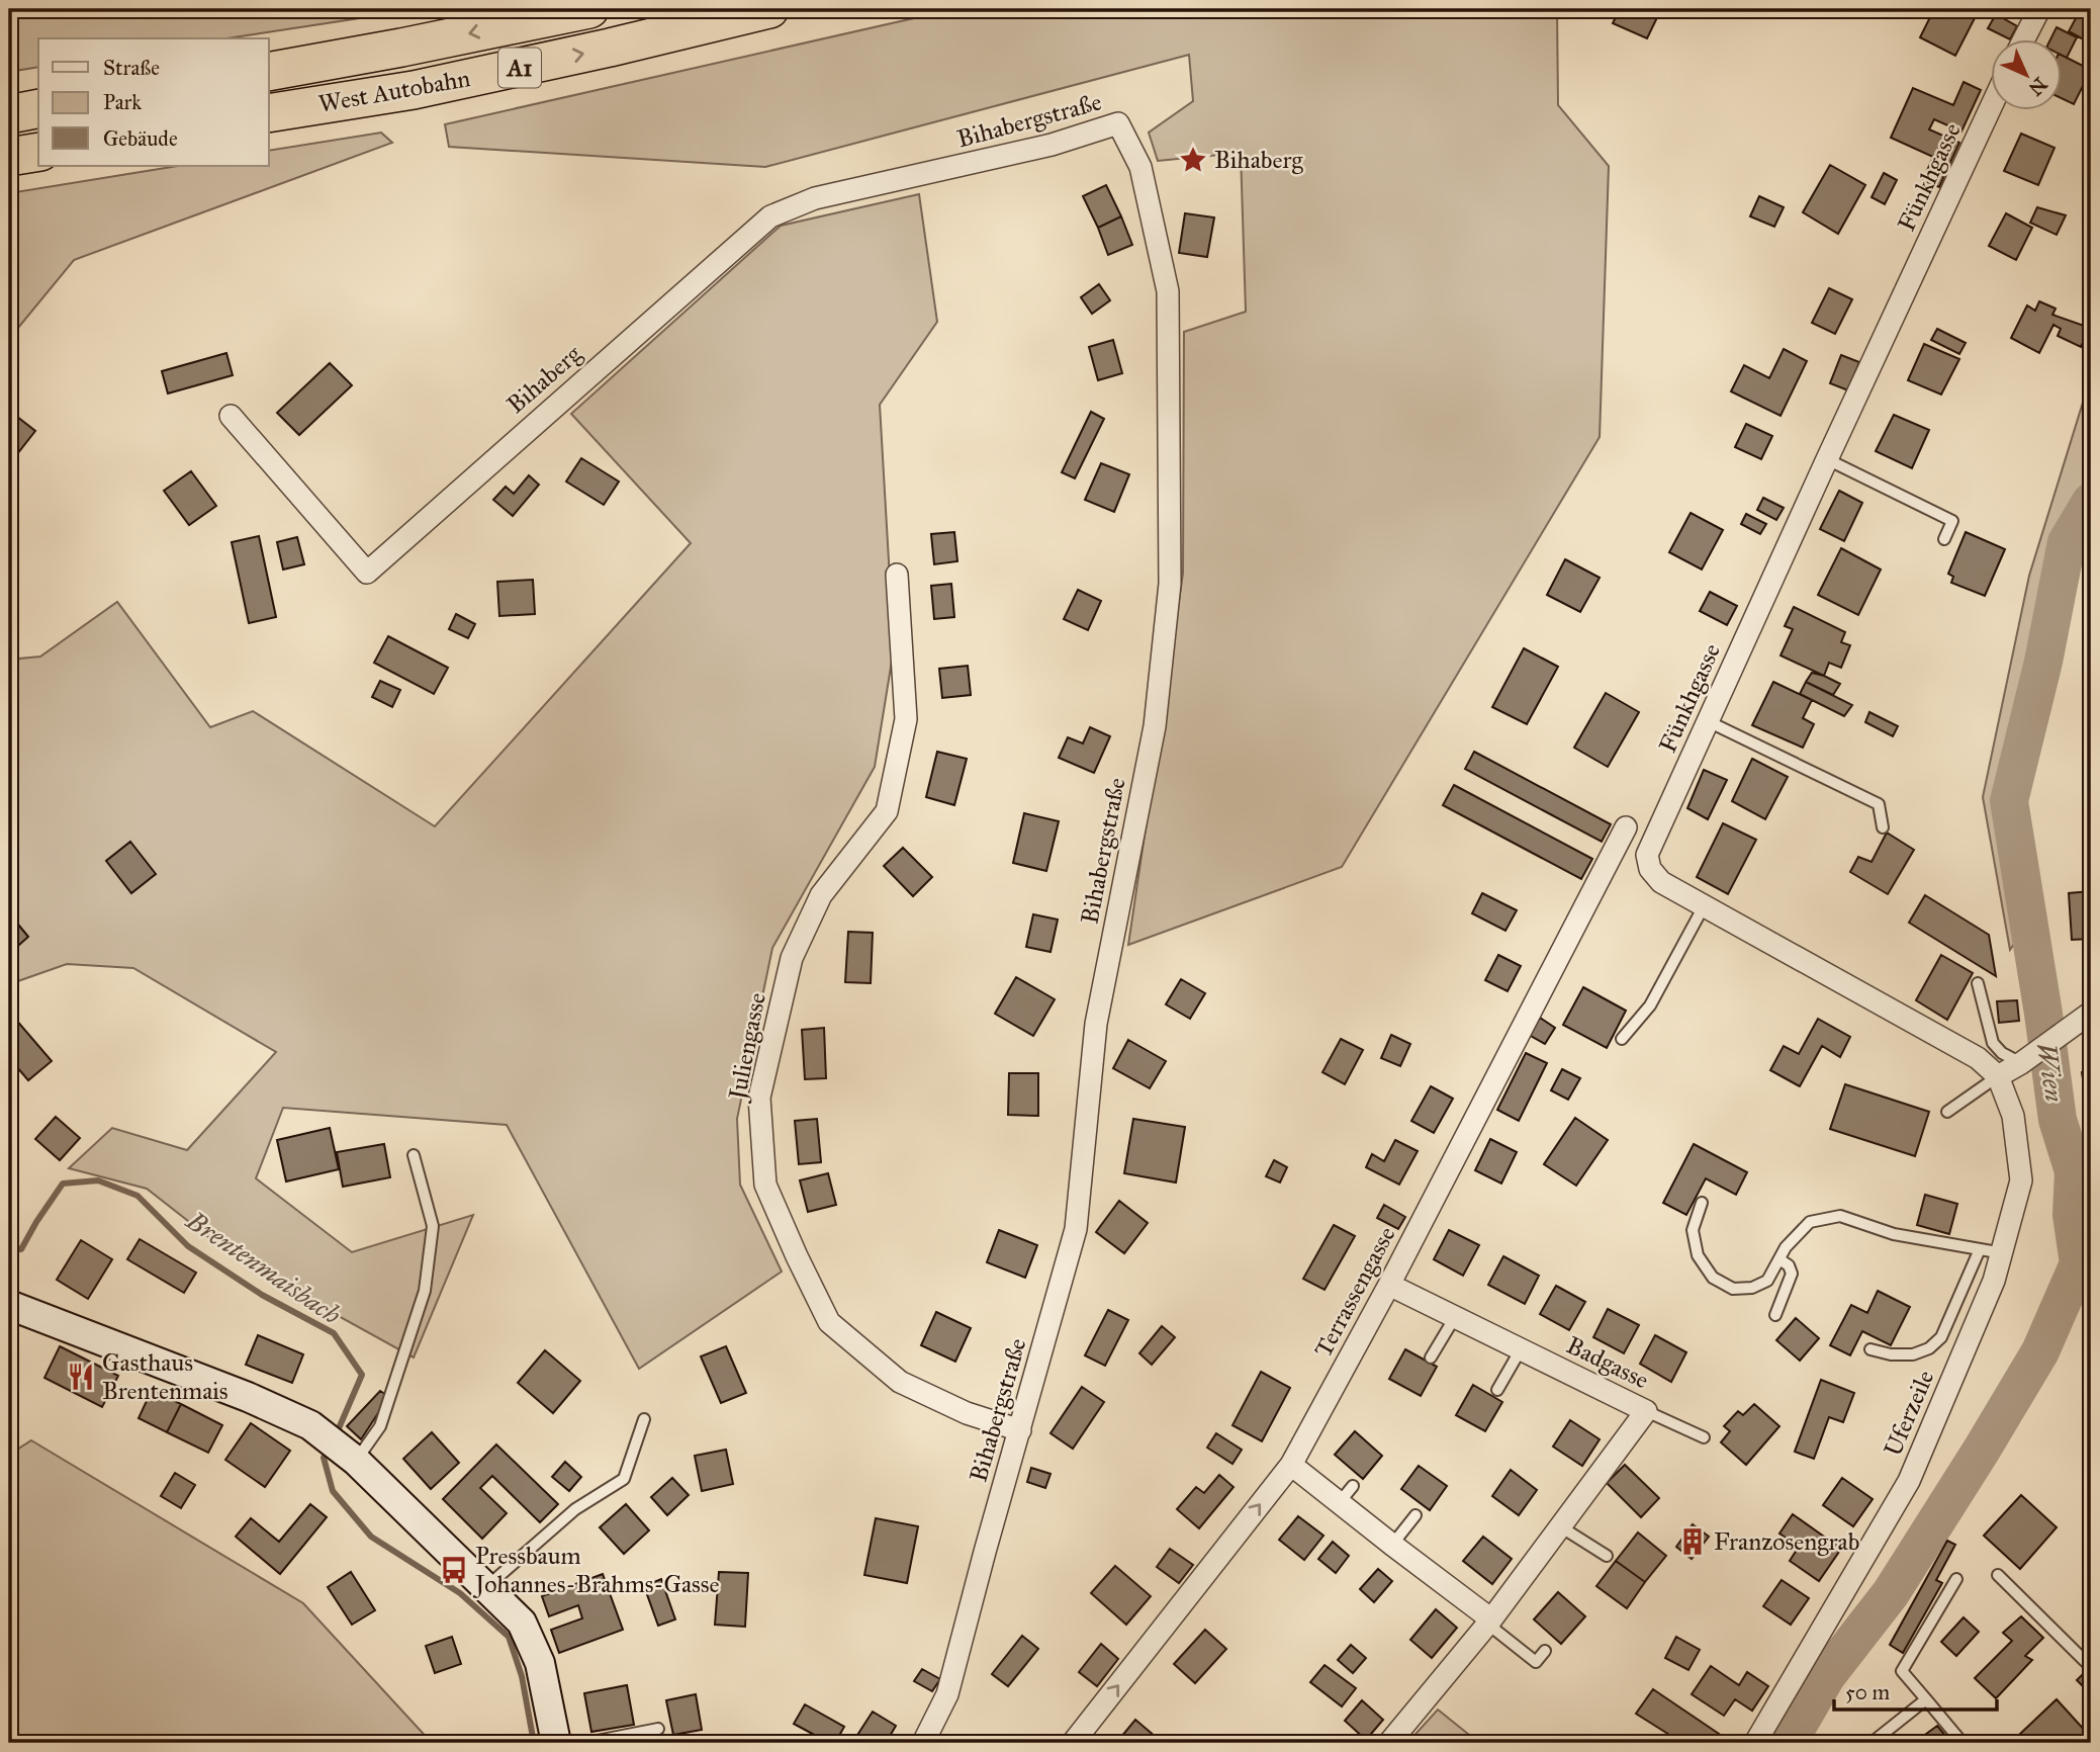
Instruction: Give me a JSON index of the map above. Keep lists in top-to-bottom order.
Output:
{
  "streets": {
    "highway": ["A1", "West Autobahn"],
    "street": [
      "Bihabergstraße",
      "Fünkhgasse",
      "Bihaberg",
      "Juliengasse",
      "Terrassengasse",
      "Badgasse",
      "Uferzeile"
    ]
  },
  "crossings": [
    ["Bihabergstraße", "Bihaberg"],
    ["Bihabergstraße", "Juliengasse"],
    ["Fünkhgasse", "Uferzeile"],
    ["Terrassengasse", "Badgasse"]
  ],
  "water": ["Wien", "Brentenmaisbach"],
  "places": {
    "place": ["Bihaberg"],
    "restaurant": ["Gasthaus Brentenmais"],
    "building": ["Franzosengrab"],
    "bus stop": ["Pressbaum Johannes-Brahms-Gasse"]
  },
  "legend": ["Straße", "Park", "Gebäude"],
  "scale_bar": "50 m",
  "north": "bottom right"
}
